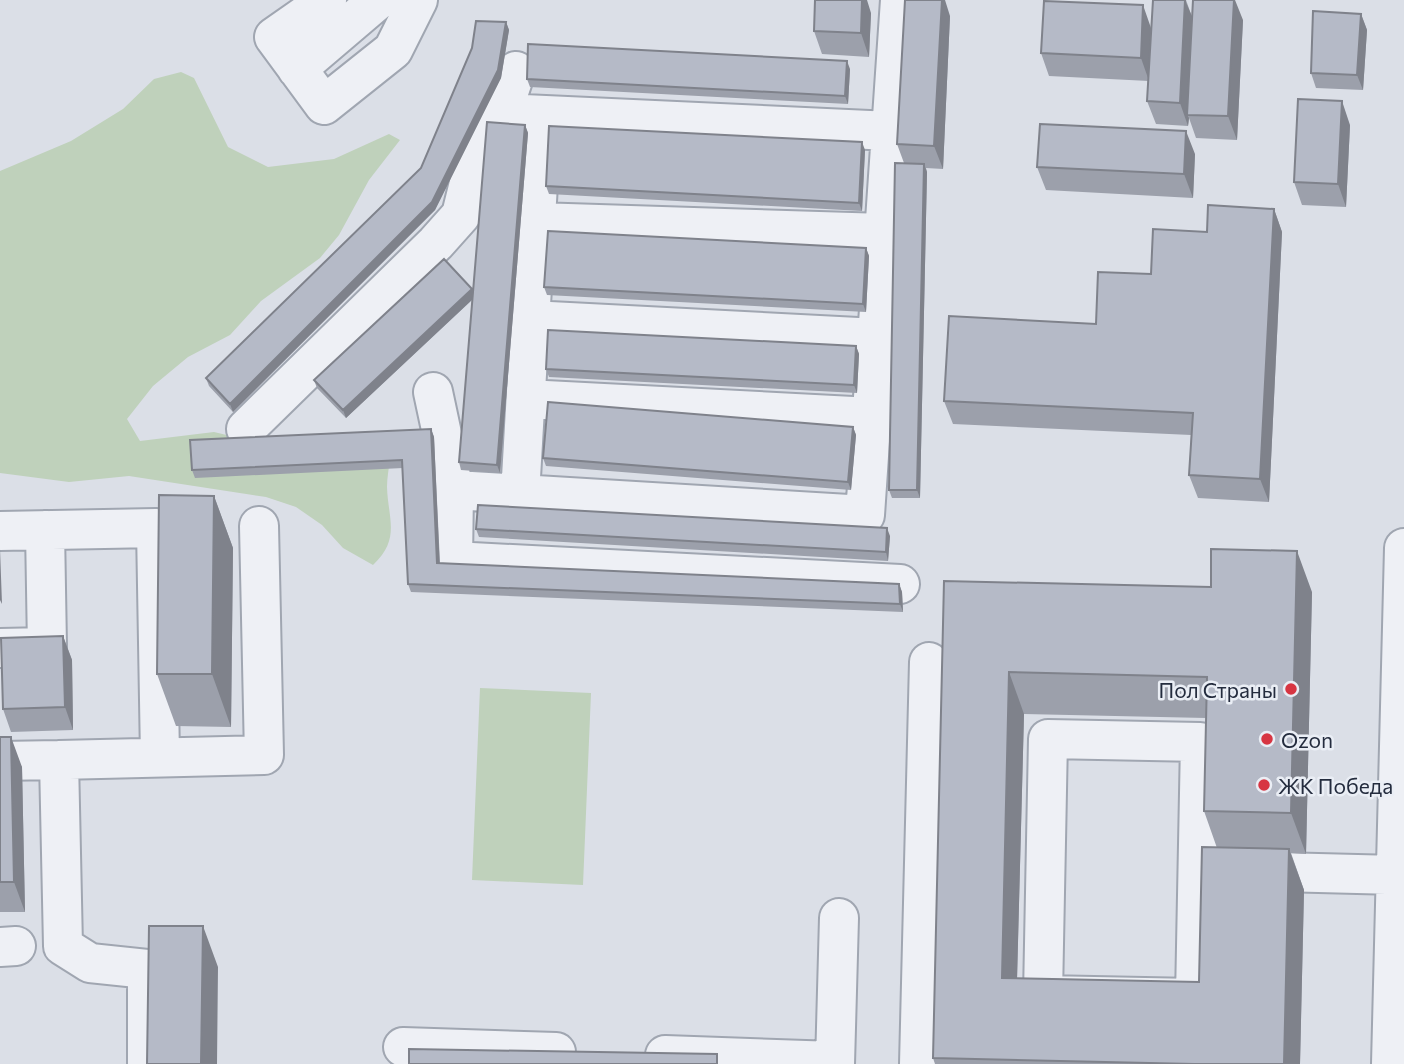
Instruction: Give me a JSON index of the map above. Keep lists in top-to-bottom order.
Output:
{
  "places": ["Пол Страны", "Ozon", "ЖК Победа"]
}
